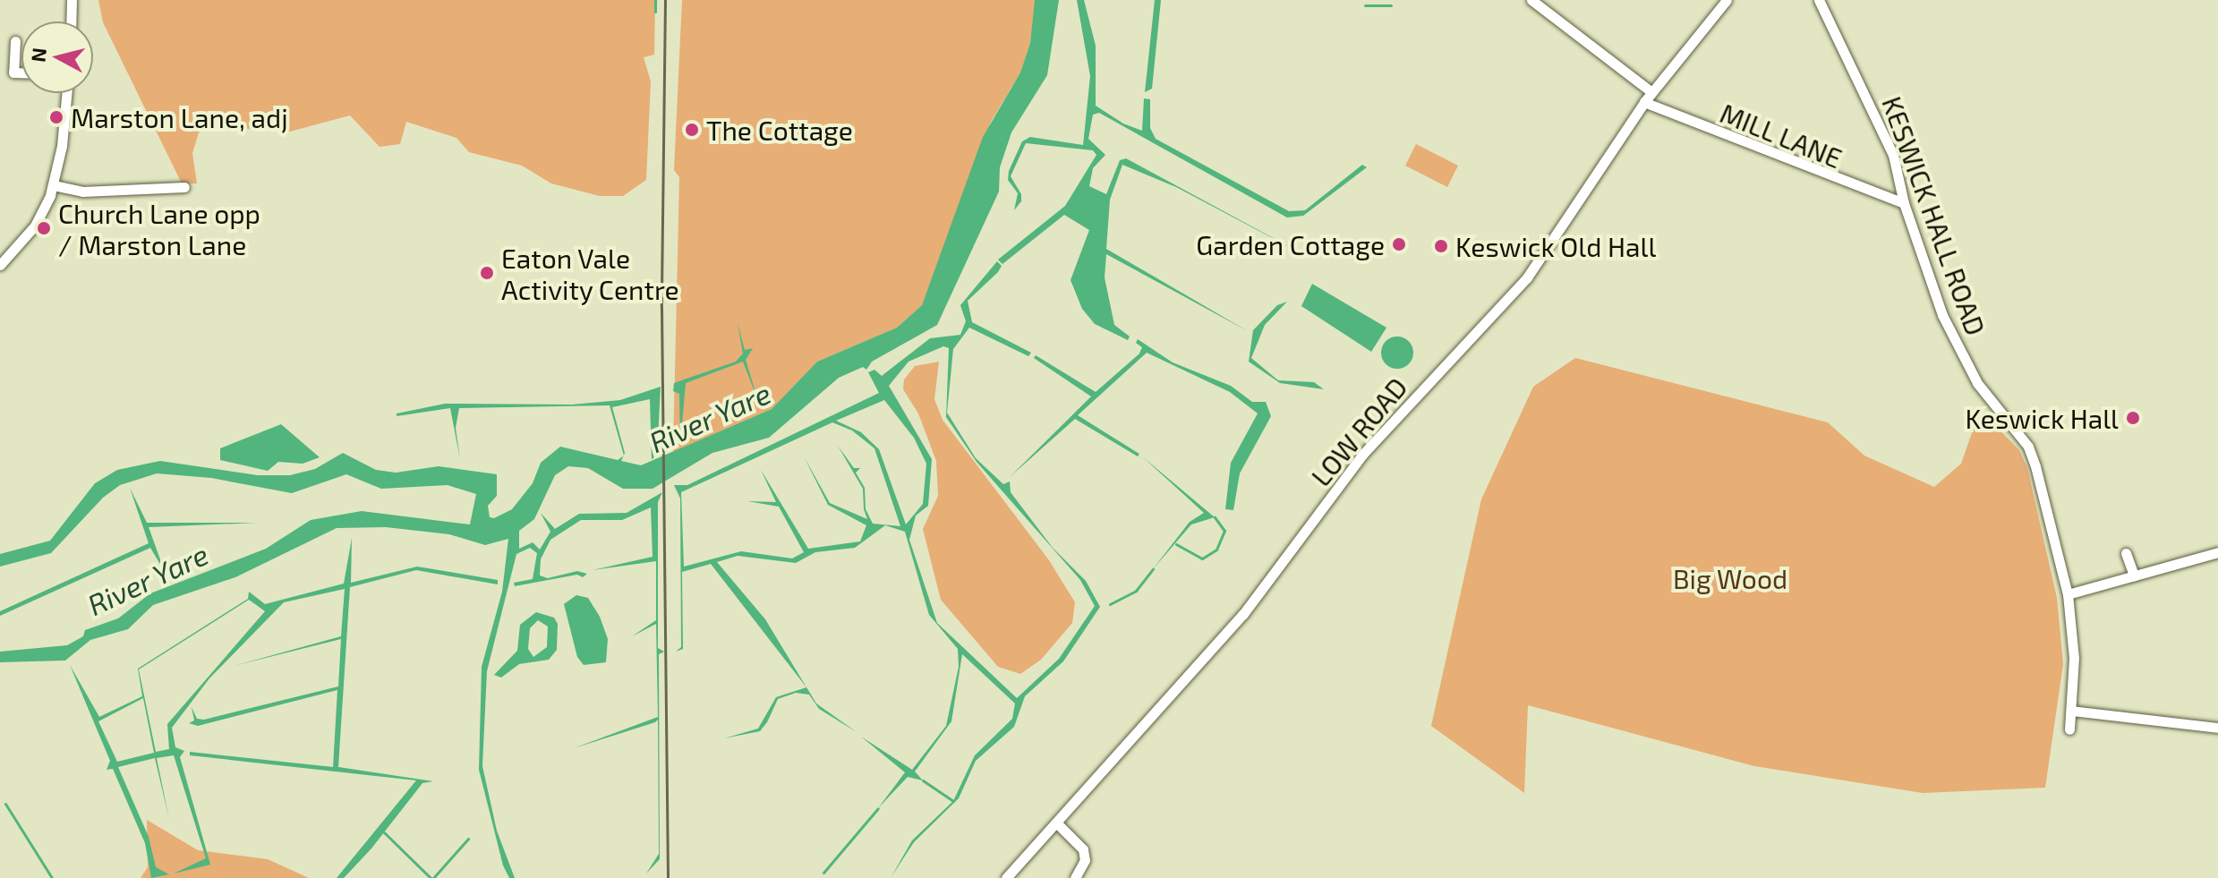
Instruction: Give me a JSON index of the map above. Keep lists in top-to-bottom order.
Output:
{
  "streets": {
    "street": ["MILL LANE", "KESWICK HALL ROAD", "LOW ROAD"]
  },
  "crossings": [
    ["MILL LANE", "KESWICK HALL ROAD"],
    ["MILL LANE", "LOW ROAD"]
  ],
  "water": ["River Yare"],
  "parks": ["Big Wood"],
  "places": [
    "Marston Lane, adj",
    "The Cottage",
    "Church Lane opp / Marston Lane",
    "Garden Cottage",
    "Keswick Old Hall",
    "Eaton Vale Activity Centre",
    "Keswick Hall"
  ],
  "north": "left"
}
